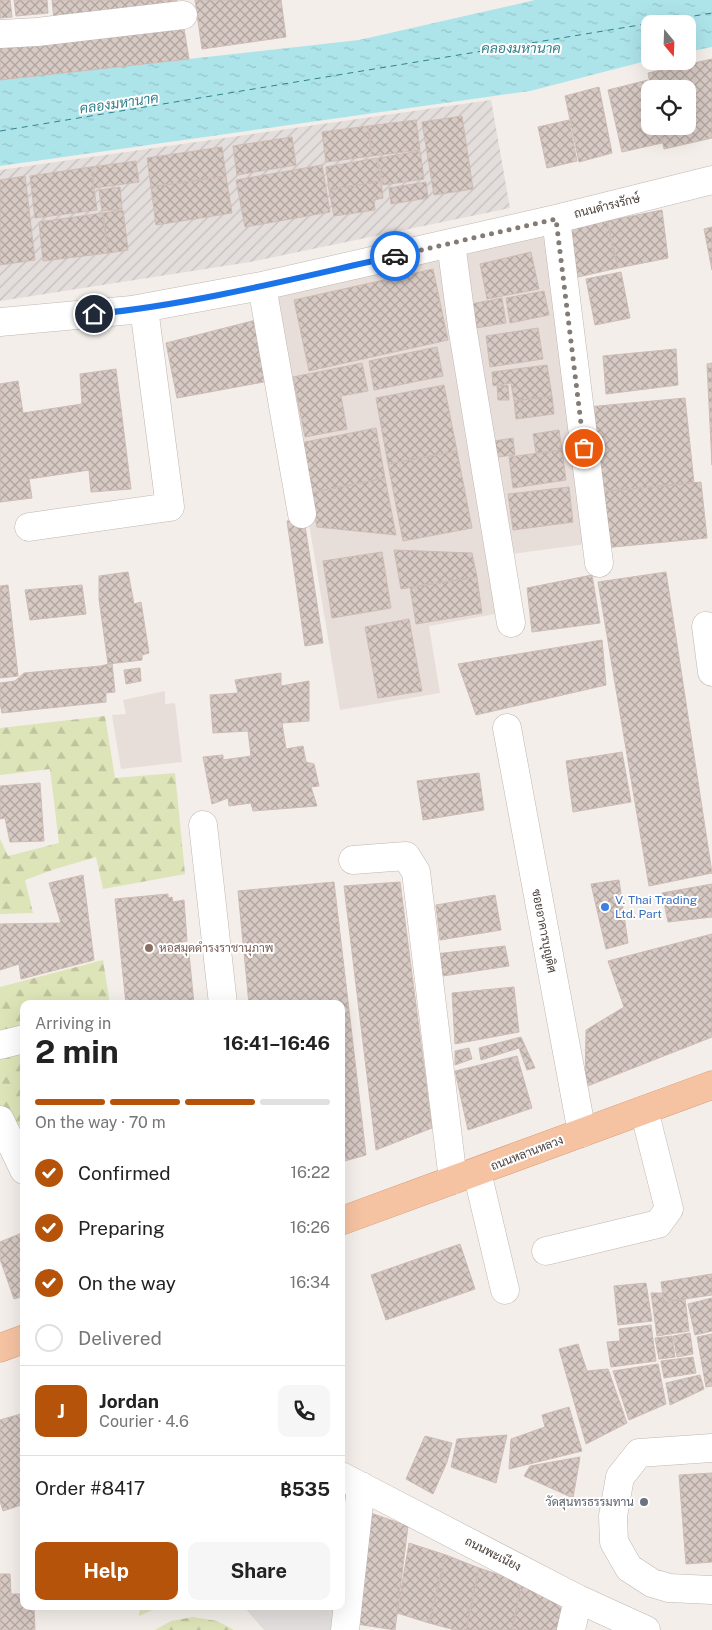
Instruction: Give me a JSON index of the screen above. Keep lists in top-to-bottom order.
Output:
{
  "streets": {
    "main road": ["ถนนหลานหลวง"],
    "street": ["ถนนดำรงรักษ์", "ซอยอาคารบุญดิศ", "ถนนพะเนียง"]
  },
  "crossings": [
    ["ซอยอาคารบุญดิศ", "ถนนหลานหลวง"]
  ],
  "water": ["คลองมหานาค"],
  "places": ["V. Thai Trading Ltd. Part", "หอสมุดดำรงราชานุภาพ", "วัดสุนทรธรรมทาน"],
  "north": "bottom",
  "page": {
    "heading": ["2 min", "Arriving in", "16:41–16:46"],
    "panel": [
      "Jordan",
      "Courier · 4.6",
      "Order #8417",
      "฿535"
    ],
    "bar": "On the way · 70 m",
    "list": [
      ["Confirmed", "16:22"],
      ["Preparing", "16:26"],
      ["On the way", "16:34"],
      "Delivered"
    ],
    "round": "J",
    "buttons": ["Help", "Share"]
  }
}
